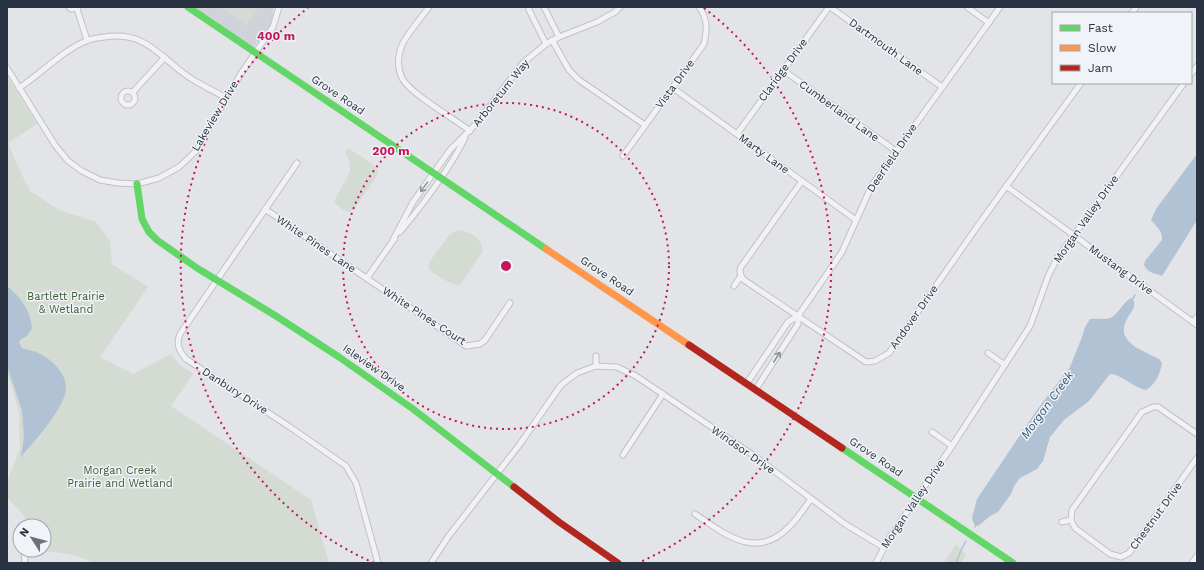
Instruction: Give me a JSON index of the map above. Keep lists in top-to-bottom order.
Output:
{
  "streets": {
    "street": [
      "Dartmouth Lane",
      "Claridge Drive",
      "Vista Drive",
      "Arboretum Way",
      "Grove Road",
      "Cumberland Lane",
      "Lakeview Drive",
      "Marty Lane",
      "Deerfield Drive",
      "Morgan Valley Drive",
      "White Pines Lane",
      "Mustang Drive",
      "White Pines Court",
      "Andover Drive",
      "Isleview Drive",
      "Danbury Drive",
      "Windsor Drive",
      "Chestnut Drive"
    ]
  },
  "crossings": [
    ["Dartmouth Lane", "Claridge Drive"],
    ["Dartmouth Lane", "Deerfield Drive"],
    ["Claridge Drive", "Cumberland Lane"],
    ["Claridge Drive", "Marty Lane"],
    ["Vista Drive", "Marty Lane"],
    ["Arboretum Way", "Grove Road"],
    ["Arboretum Way", "White Pines Lane"],
    ["Arboretum Way", "White Pines Court"],
    ["Grove Road", "Lakeview Drive"],
    ["Grove Road", "Morgan Valley Drive"],
    ["Cumberland Lane", "Deerfield Drive"],
    ["Lakeview Drive", "Isleview Drive"],
    ["Marty Lane", "Deerfield Drive"],
    ["Deerfield Drive", "Andover Drive"],
    ["Morgan Valley Drive", "Mustang Drive"],
    ["Morgan Valley Drive", "Windsor Drive"],
    ["White Pines Lane", "White Pines Court"],
    ["White Pines Lane", "Danbury Drive"],
    ["Mustang Drive", "Andover Drive"],
    ["Isleview Drive", "Danbury Drive"],
    ["Isleview Drive", "Windsor Drive"]
  ],
  "water": ["Morgan Creek"],
  "parks": ["Bartlett Prairie & Wetland", "Morgan Creek Prairie and Wetland"],
  "legend": ["Fast", "Slow", "Jam"],
  "north": "top left",
  "rings": ["400 m", "200 m"]
}
